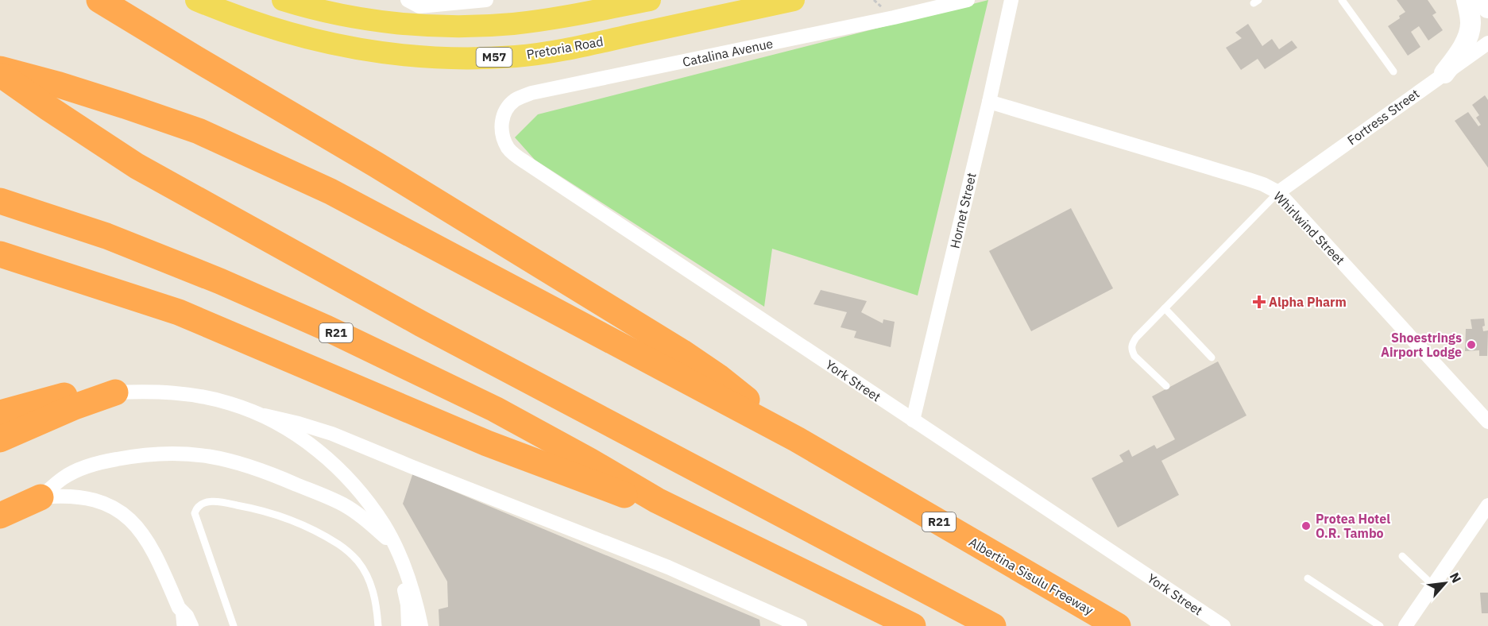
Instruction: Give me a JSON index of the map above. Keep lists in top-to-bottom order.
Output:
{
  "streets": {
    "highway": ["R21", "Albertina Sisulu Freeway"],
    "main road": ["Pretoria Road", "M57"],
    "street": [
      "Catalina Avenue",
      "Fortress Street",
      "Hornet Street",
      "Whirlwind Street",
      "York Street"
    ]
  },
  "crossings": [
    ["Catalina Avenue", "York Street"],
    ["Fortress Street", "Whirlwind Street"],
    ["Hornet Street", "Whirlwind Street"],
    ["Hornet Street", "York Street"],
    ["R21", "Albertina Sisulu Freeway"]
  ],
  "places": {
    "health": ["Alpha Pharm"],
    "other": ["Shoestrings Airport Lodge", "Protea Hotel O.R. Tambo"]
  },
  "north": "top right"
}
